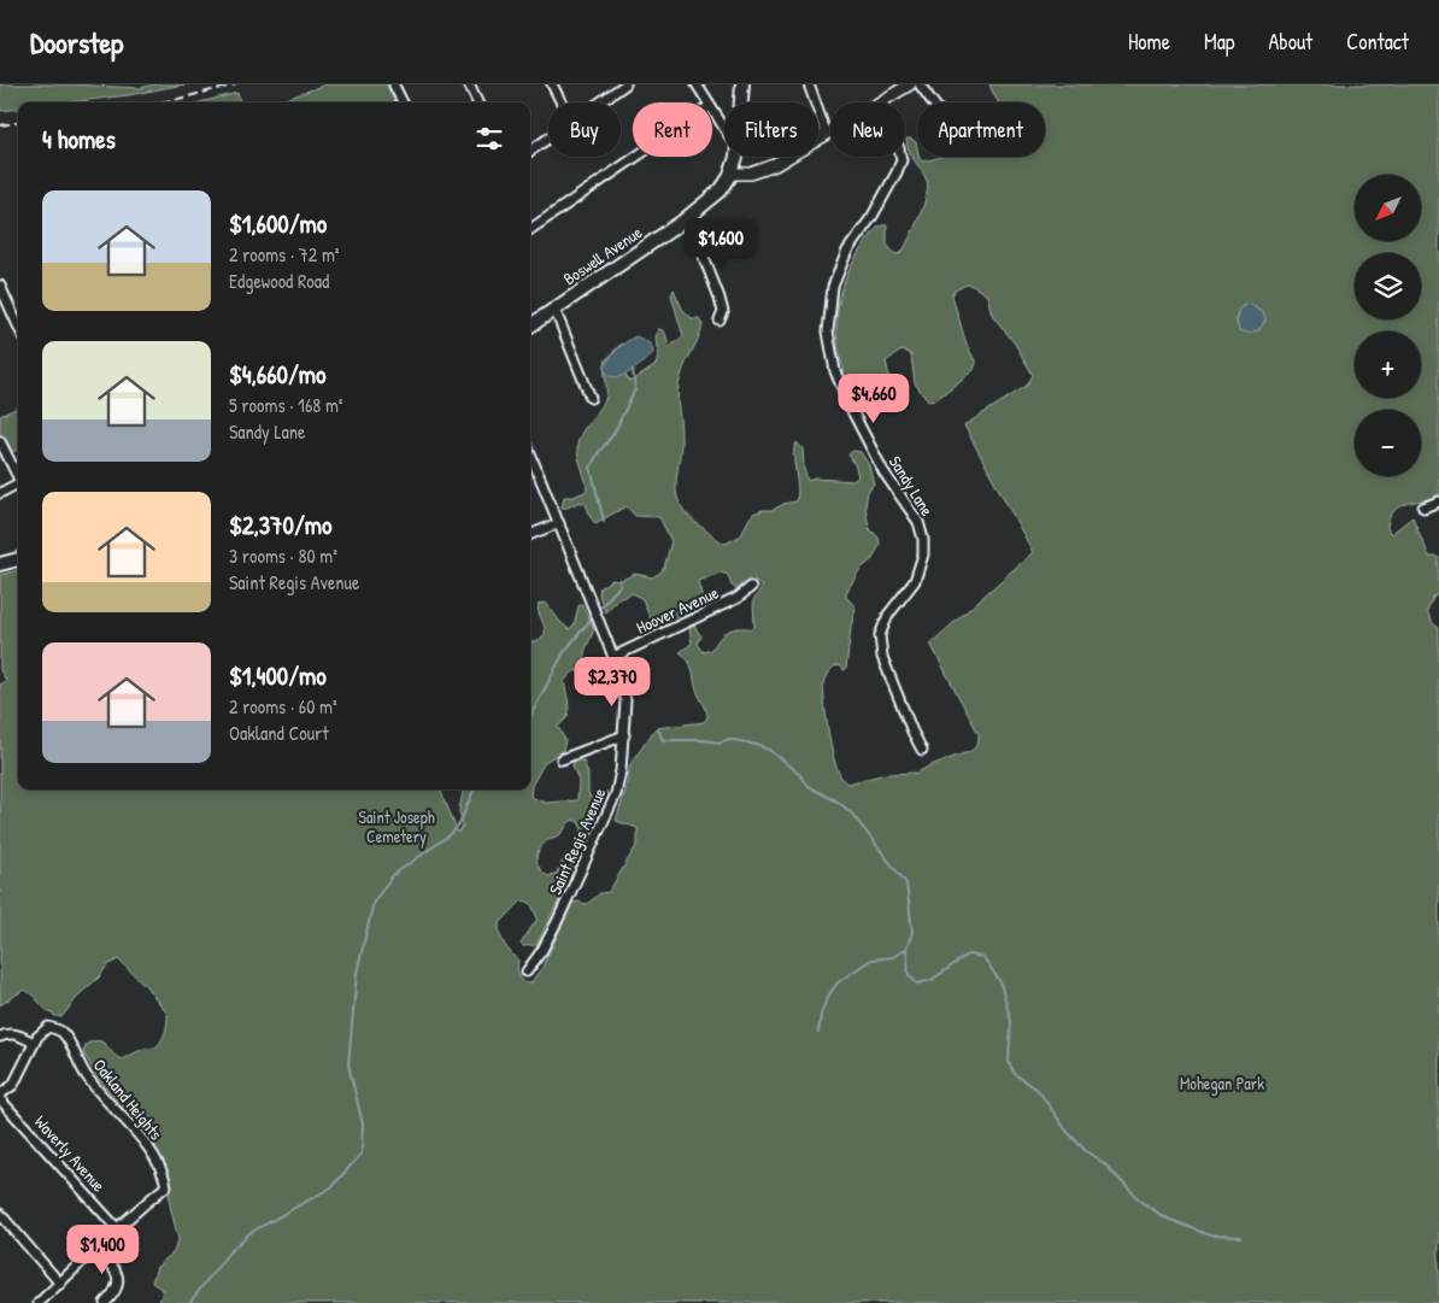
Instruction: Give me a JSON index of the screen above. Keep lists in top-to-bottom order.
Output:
{
  "streets": {
    "main road": ["Boswell Avenue"],
    "street": [
      "Sandy Lane",
      "Hoover Avenue",
      "Saint Regis Avenue",
      "Oakland Heights",
      "Waverly Avenue"
    ]
  },
  "crossings": [
    ["Hoover Avenue", "Saint Regis Avenue"],
    ["Oakland Heights", "Waverly Avenue"]
  ],
  "parks": ["Saint Joseph Cemetery", "Mohegan Park"],
  "north": "bottom left",
  "page": {
    "header": "Doorstep",
    "nav": [
      "Home",
      "Map",
      "About",
      "Contact"
    ],
    "chip": [
      "Buy",
      "Rent",
      "Filters",
      "New",
      "Apartment"
    ],
    "heading": "4 homes",
    "map_buttons": ["+", "−"],
    "list": [
      {
        "name": "$1,600/mo",
        "note": "2 rooms · 72 m² · Edgewood Road"
      },
      {
        "name": "$4,660/mo",
        "note": "5 rooms · 168 m² · Sandy Lane"
      },
      {
        "name": "$2,370/mo",
        "note": "3 rooms · 80 m² · Saint Regis Avenue"
      },
      {
        "name": "$1,400/mo",
        "note": "2 rooms · 60 m² · Oakland Court"
      }
    ],
    "price": [
      "$1,600",
      "$4,660",
      "$2,370",
      "$1,400"
    ]
  }
}
